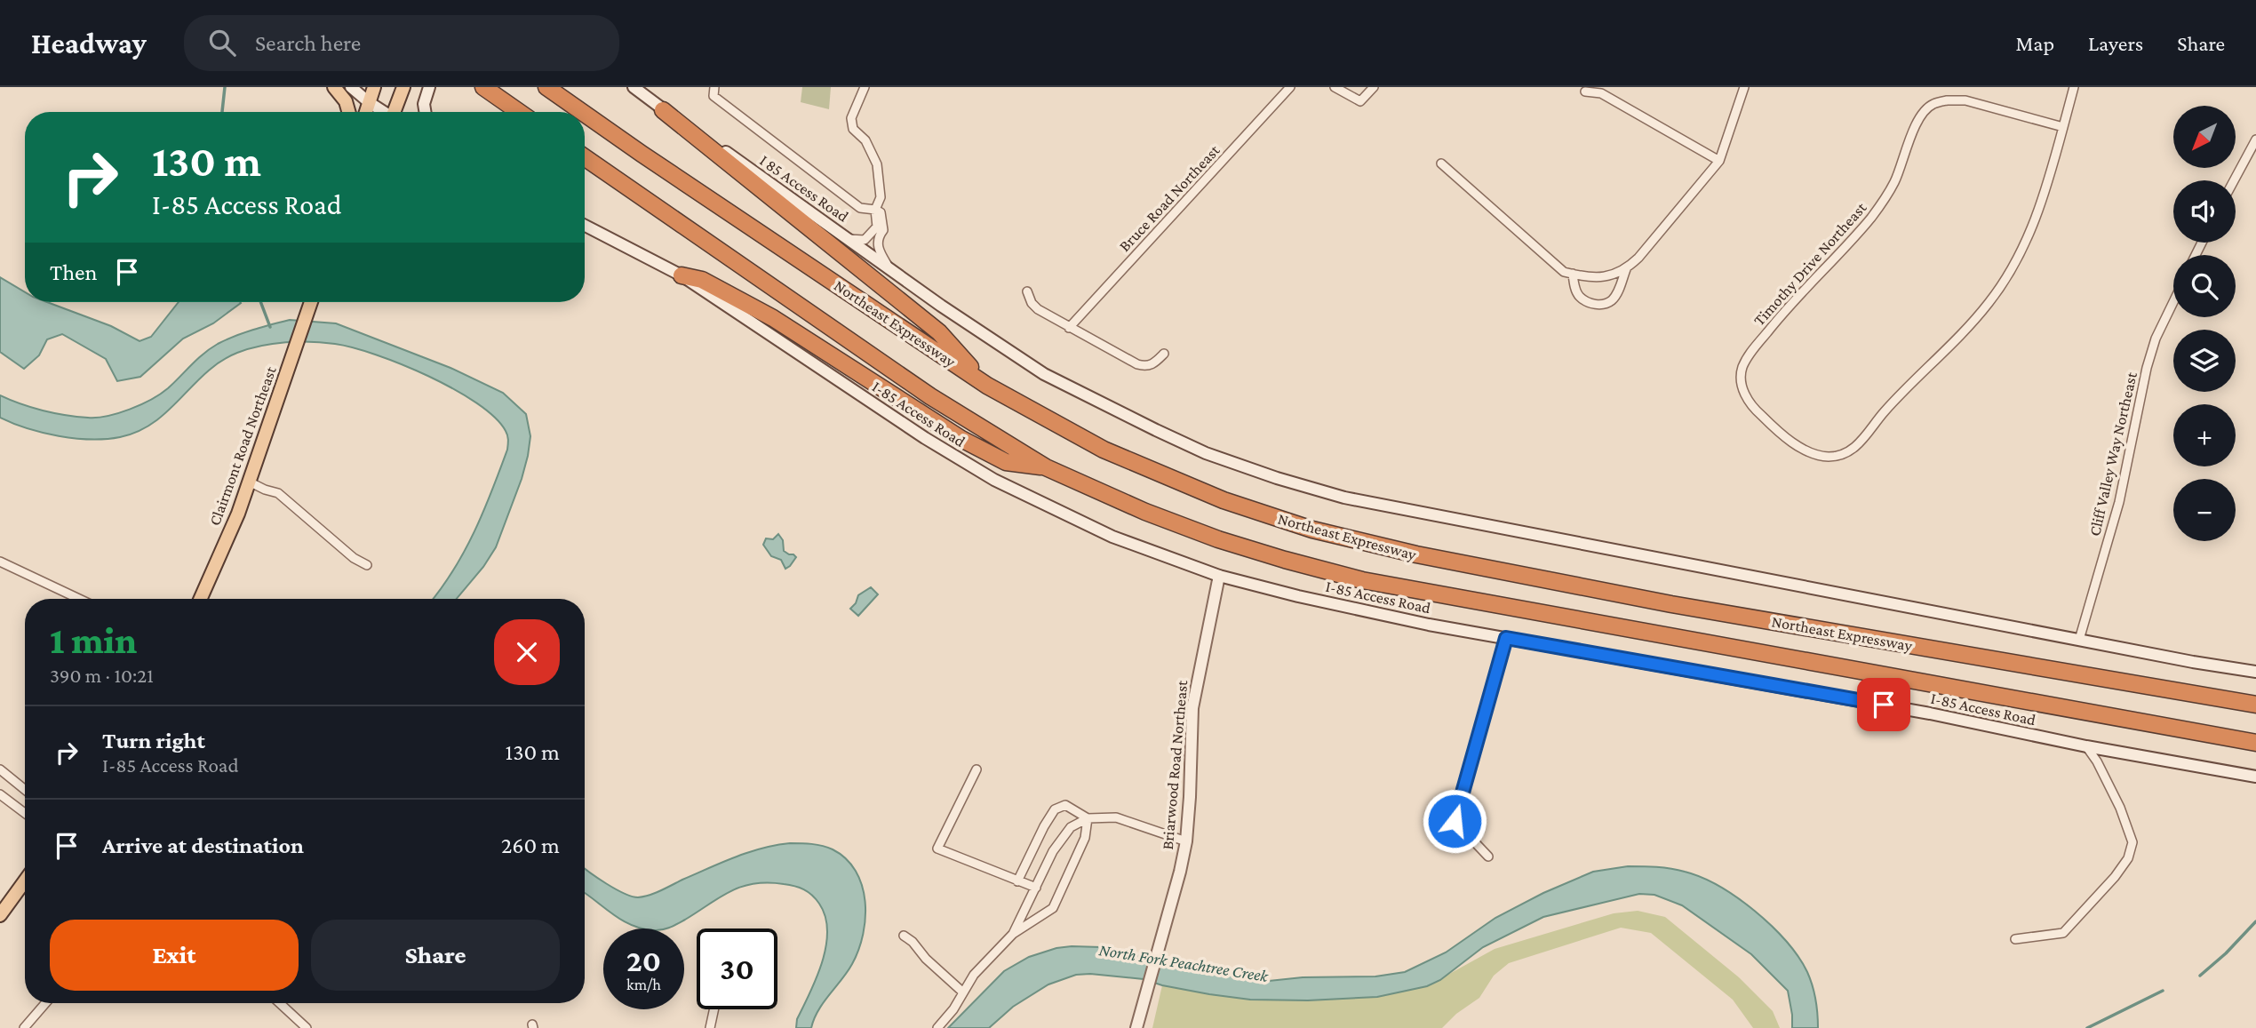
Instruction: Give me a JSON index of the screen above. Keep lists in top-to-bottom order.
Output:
{
  "streets": {
    "highway": ["Northeast Expressway"],
    "main road": [
      "I 85 Access Road",
      "I-85 Access Road",
      "Clairmont Road Northeast",
      "Briarwood Road Northeast"
    ],
    "street": ["Bruce Road Northeast", "Timothy Drive Northeast", "Cliff Valley Way Northeast"]
  },
  "crossings": [
    ["I 85 Access Road", "Cliff Valley Way Northeast"],
    ["I-85 Access Road", "Briarwood Road Northeast"]
  ],
  "water": ["North Fork Peachtree Creek"],
  "north": "bottom left",
  "page": {
    "header": "Headway",
    "search": "Search here",
    "nav": ["Map", "Layers", "Share"],
    "map_buttons": ["+", "−"],
    "turn": ["130 m", "I-85 Access Road"],
    "then": "Then",
    "heading": ["1 min", "390 m · 10:21"],
    "list": [
      {
        "name": "Turn right",
        "note": "I-85 Access Road",
        "value": "130 m"
      },
      {
        "name": "Arrive at destination",
        "value": "260 m"
      }
    ],
    "buttons": ["Exit", "Share"],
    "speed": "20 km/h",
    "limit": "30"
  }
}
